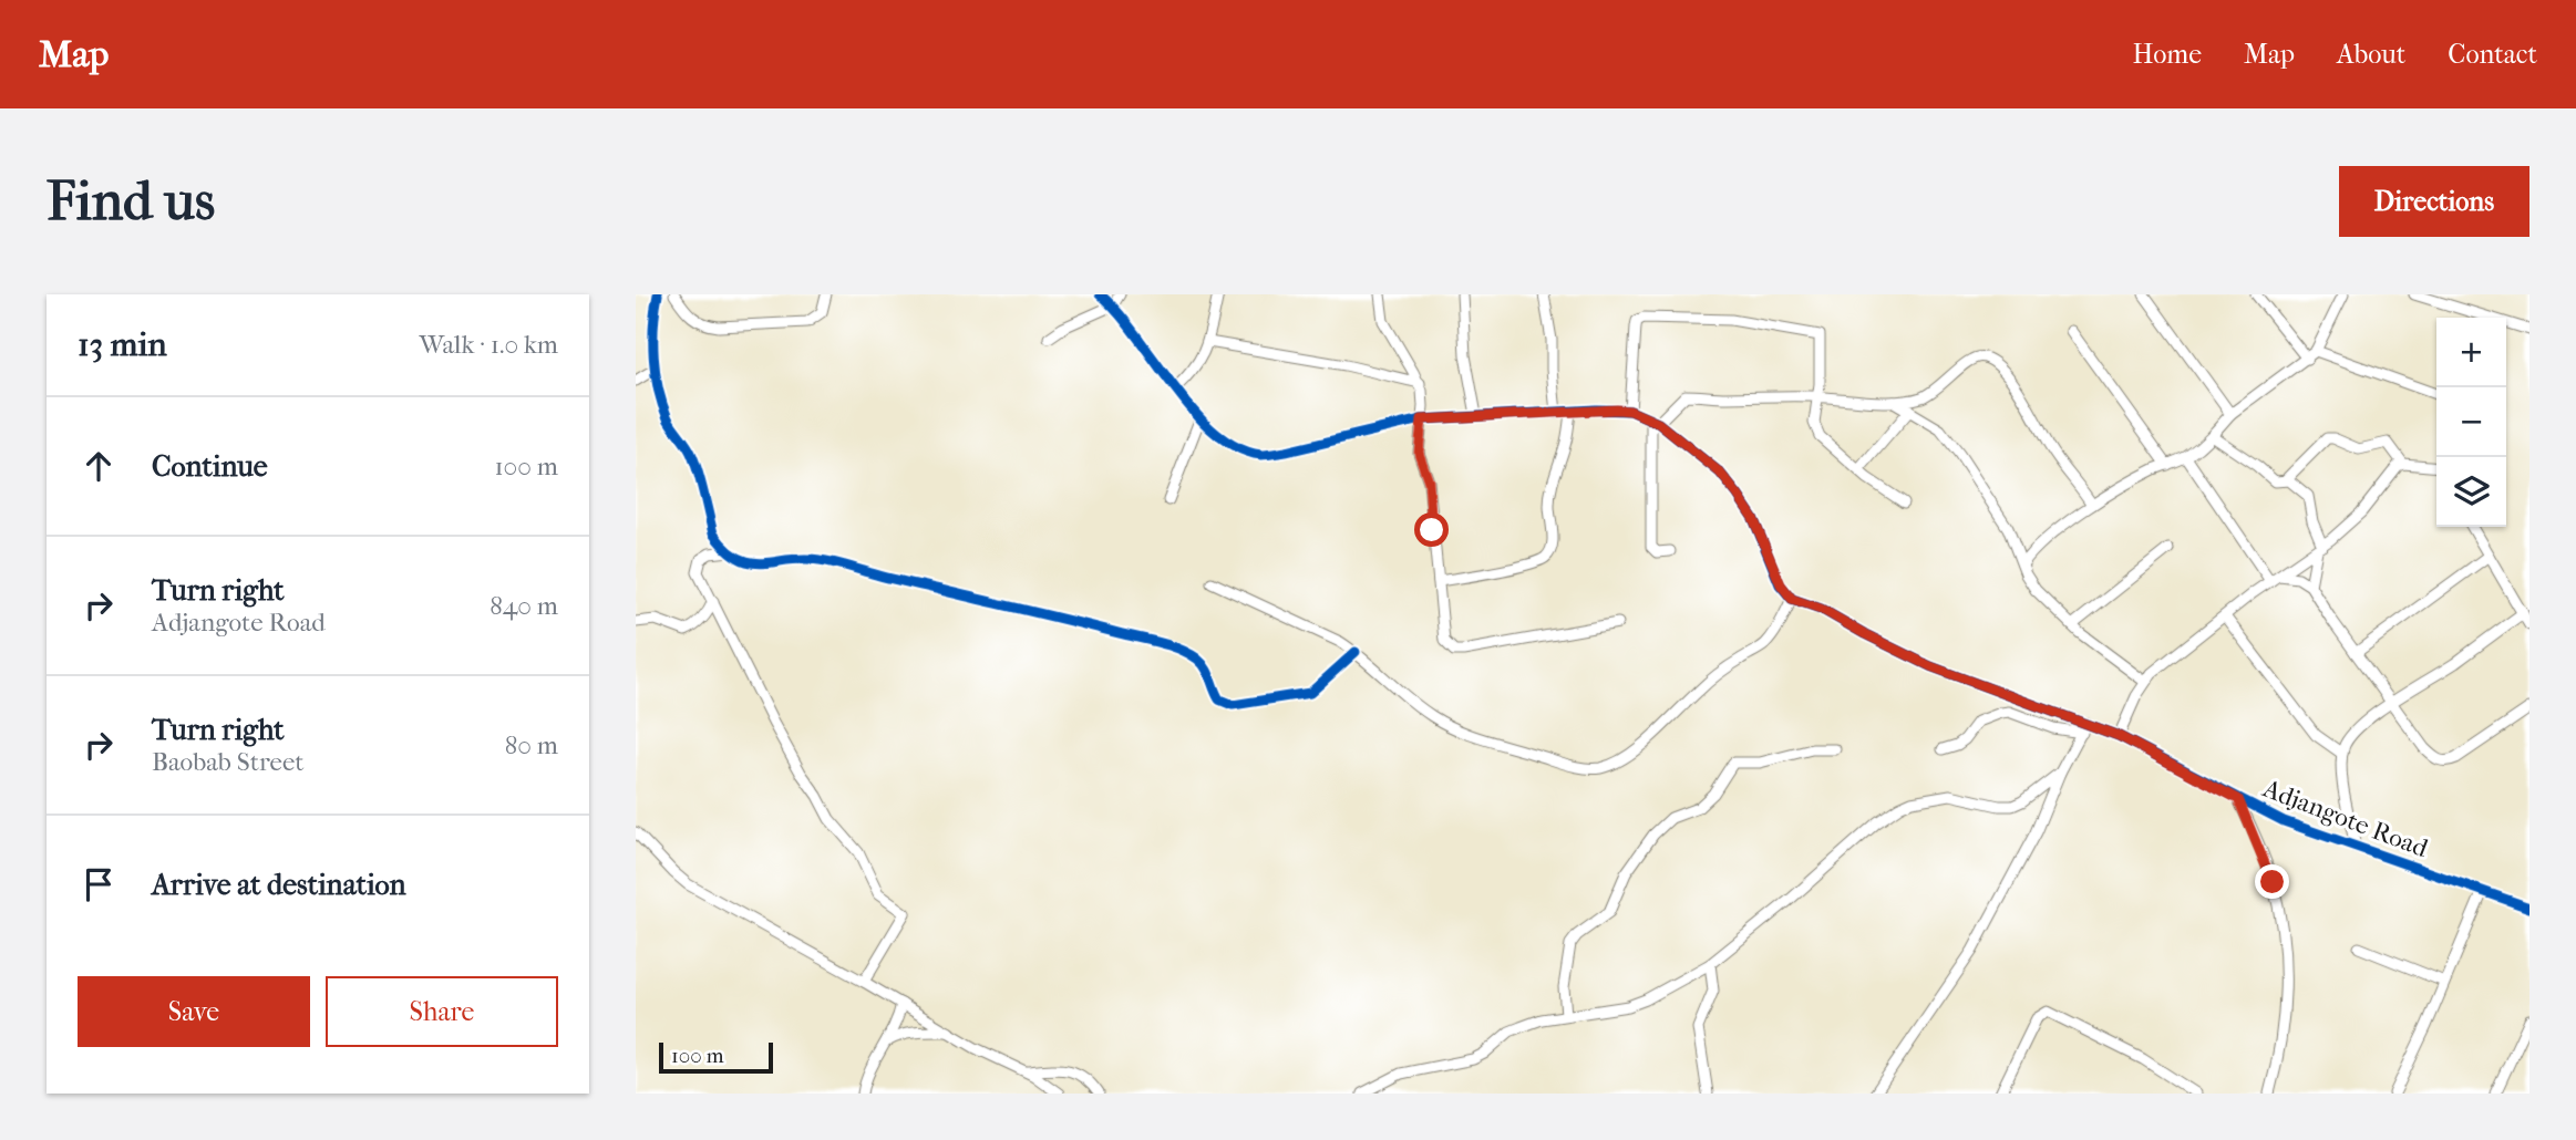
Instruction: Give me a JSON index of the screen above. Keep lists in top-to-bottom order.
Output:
{
  "streets": {
    "street": ["Adjangote Road"]
  },
  "scale_bar": "100 m",
  "page": {
    "header": "Map",
    "nav": [
      "Home",
      "Map",
      "About",
      "Contact"
    ],
    "buttons": [
      "Directions",
      ["Save", "Share"]
    ],
    "title": "Find us",
    "heading": ["13 min", "Walk · 1.0 km"],
    "map_buttons": ["+", "−"],
    "list": [
      ["Continue", "100 m"],
      ["Turn right", "Adjangote Road", "840 m"],
      ["Turn right", "Baobab Street", "80 m"],
      "Arrive at destination"
    ],
    "scale": "100 m"
  }
}
